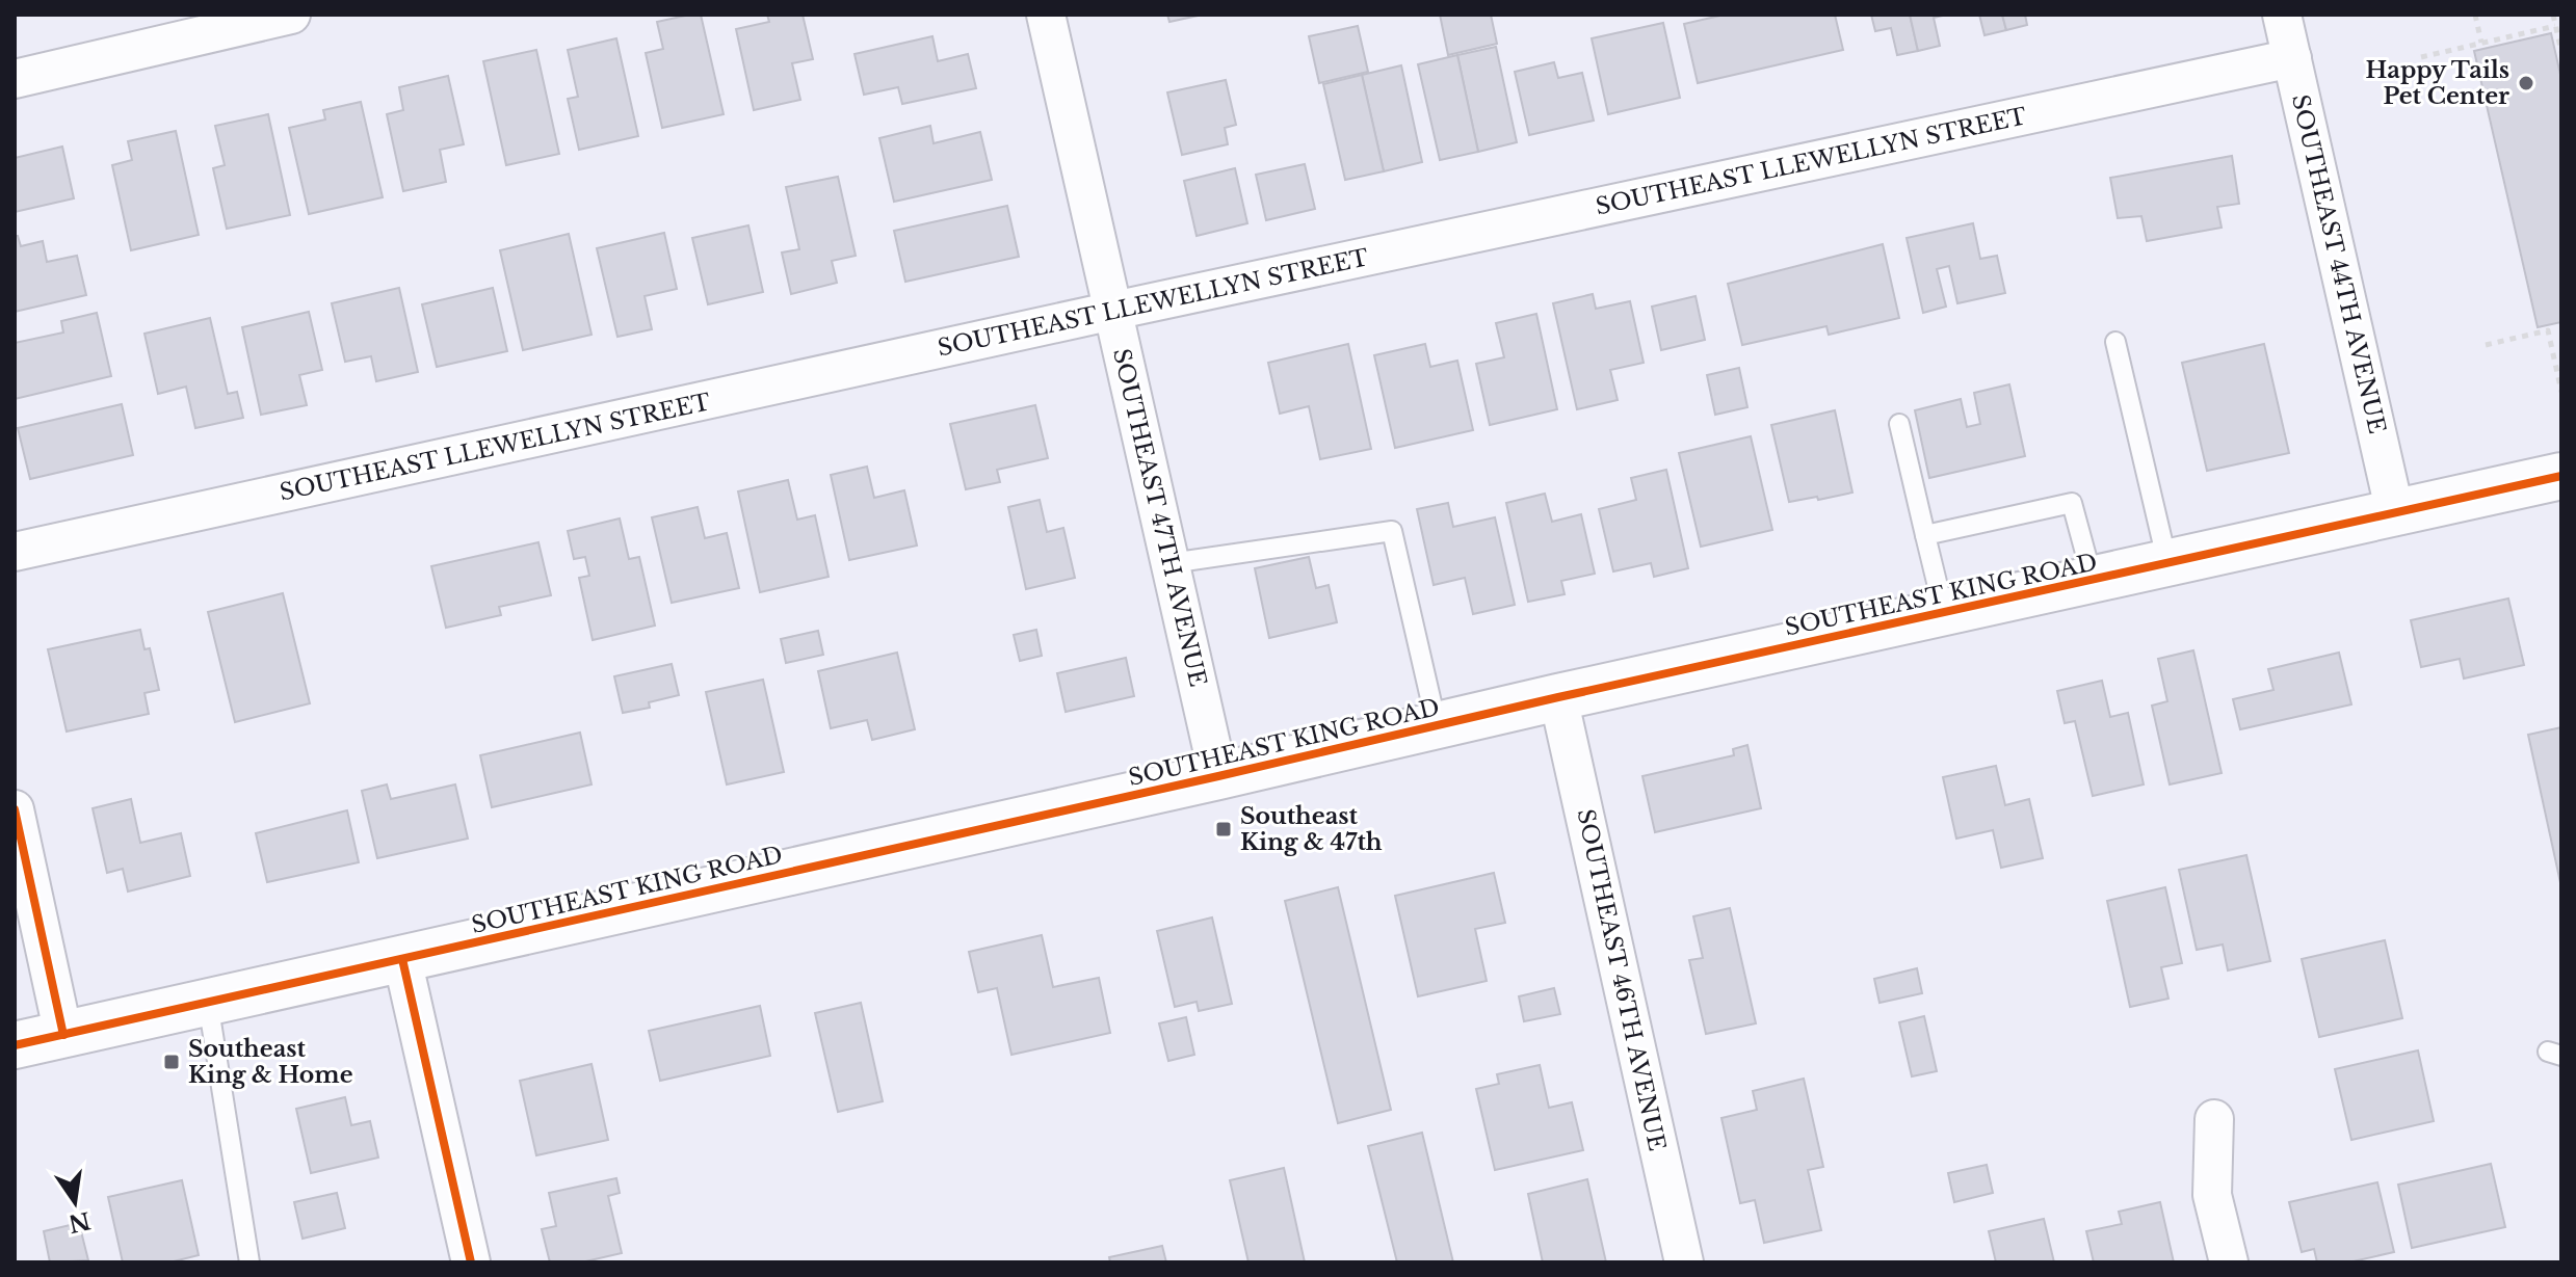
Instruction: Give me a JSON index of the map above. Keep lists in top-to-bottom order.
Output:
{
  "streets": {
    "main road": ["SOUTHEAST KING ROAD"],
    "street": [
      "SOUTHEAST LLEWELLYN STREET",
      "SOUTHEAST 44TH AVENUE",
      "SOUTHEAST 47TH AVENUE",
      "SOUTHEAST 46TH AVENUE"
    ]
  },
  "crossings": [
    ["SOUTHEAST LLEWELLYN STREET", "SOUTHEAST 44TH AVENUE"],
    ["SOUTHEAST LLEWELLYN STREET", "SOUTHEAST 47TH AVENUE"],
    ["SOUTHEAST 44TH AVENUE", "SOUTHEAST KING ROAD"],
    ["SOUTHEAST 47TH AVENUE", "SOUTHEAST KING ROAD"],
    ["SOUTHEAST KING ROAD", "SOUTHEAST 46TH AVENUE"]
  ],
  "places": {
    "other": ["Happy Tails Pet Center"],
    "transit": ["Southeast King & 47th", "Southeast King & Home"]
  },
  "north": "bottom"
}
